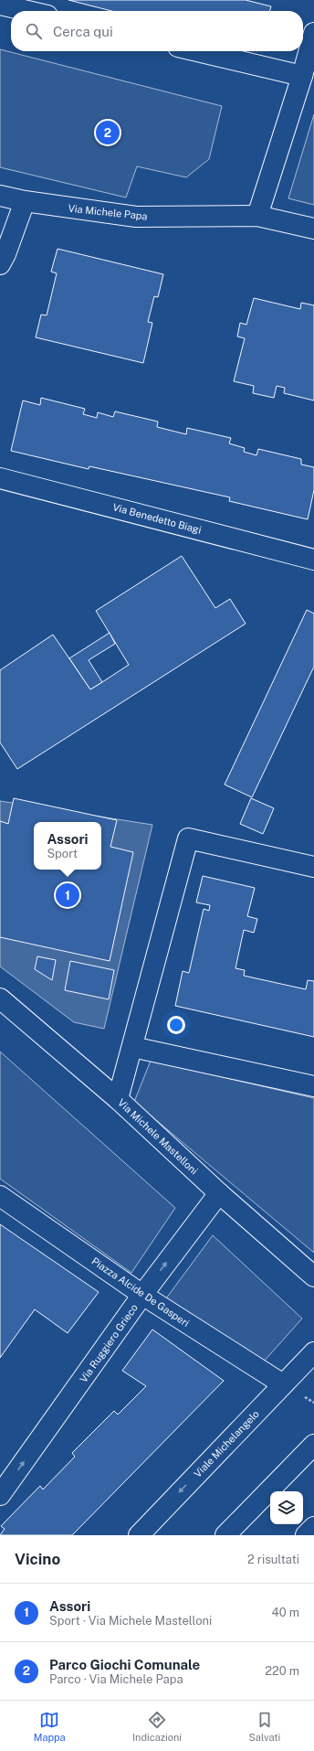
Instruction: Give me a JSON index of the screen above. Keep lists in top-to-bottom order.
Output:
{
  "streets": {
    "street": [
      "Via Michele Papa",
      "Via Benedetto Biagi",
      "Via Michele Mastelloni",
      "Piazza Alcide De Gasperi",
      "Via Ruggiero Grieco",
      "Viale Michelangelo"
    ]
  },
  "crossings": [
    ["Via Michele Mastelloni", "Via Ruggiero Grieco"],
    ["Piazza Alcide De Gasperi", "Via Ruggiero Grieco"],
    ["Piazza Alcide De Gasperi", "Viale Michelangelo"]
  ],
  "one_way": ["Via Ruggiero Grieco"],
  "page": {
    "search": "Cerca qui",
    "pins": ["2", "1"],
    "popup": ["Assori", "Sport"],
    "heading": ["Vicino", "2 risultati"],
    "list": [
      {
        "mark": "1",
        "name": "Assori",
        "note": "Sport · Via Michele Mastelloni",
        "value": "40 m"
      },
      {
        "mark": "2",
        "name": "Parco Giochi Comunale",
        "note": "Parco · Via Michele Papa",
        "value": "220 m"
      }
    ],
    "nav": ["Mappa", "Indicazioni", "Salvati"]
  }
}
